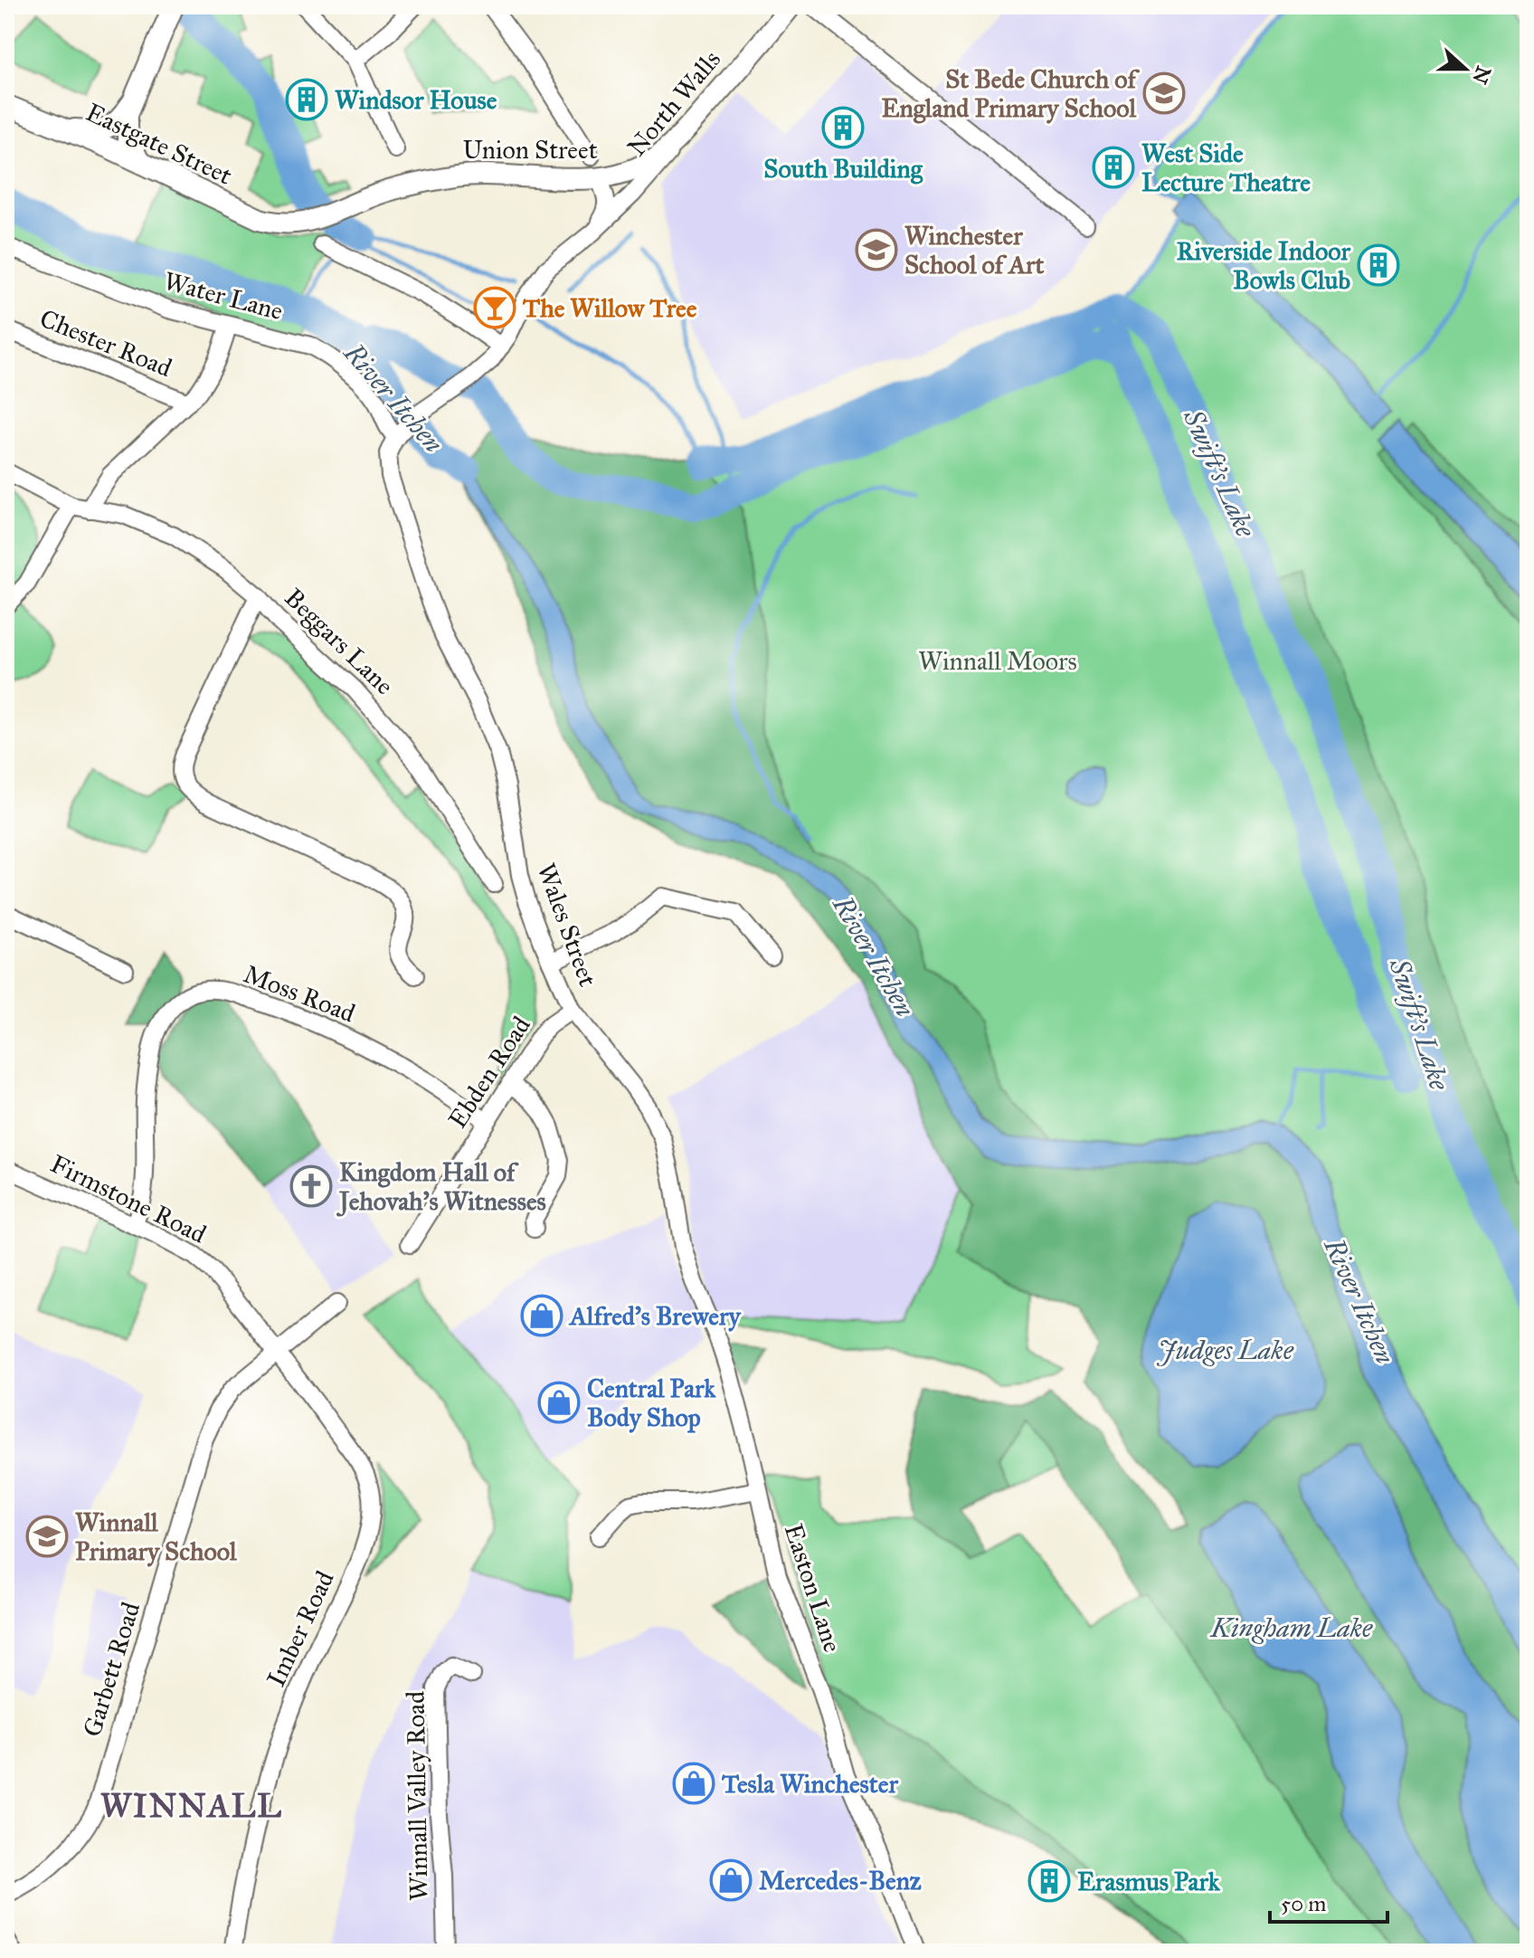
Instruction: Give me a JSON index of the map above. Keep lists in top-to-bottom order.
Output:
{
  "streets": {
    "main road": ["North Walls", "Eastgate Street", "Union Street"],
    "street": [
      "Water Lane",
      "Chester Road",
      "Beggars Lane",
      "Wales Street",
      "Moss Road",
      "Ebden Road",
      "Firmstone Road",
      "Easton Lane",
      "Imber Road",
      "Garbett Road",
      "Winnall Valley Road"
    ]
  },
  "crossings": [
    ["North Walls", "Union Street"],
    ["North Walls", "Water Lane"],
    ["North Walls", "Wales Street"],
    ["Eastgate Street", "Union Street"],
    ["Water Lane", "Wales Street"],
    ["Wales Street", "Ebden Road"],
    ["Wales Street", "Easton Lane"],
    ["Moss Road", "Ebden Road"],
    ["Moss Road", "Firmstone Road"],
    ["Firmstone Road", "Imber Road"],
    ["Firmstone Road", "Garbett Road"],
    ["Imber Road", "Garbett Road"]
  ],
  "districts": ["WINNALL"],
  "water": [
    "River Itchen",
    "Swift's Lake",
    "Judges Lake",
    "Kingham Lake"
  ],
  "parks": ["Winnall Moors"],
  "places": {
    "school or university": ["St Bede Church of England Primary School", "Winchester School of Art", "Winnall Primary School"],
    "building": [
      "Windsor House",
      "South Building",
      "West Side Lecture Theatre",
      "Riverside Indoor Bowls Club",
      "Erasmus Park"
    ],
    "bar": ["The Willow Tree"],
    "church": ["Kingdom Hall of Jehovah's Witnesses"],
    "shop": [
      "Alfred's Brewery",
      "Central Park Body Shop",
      "Tesla Winchester",
      "Mercedes-Benz"
    ]
  },
  "scale_bar": "50 m",
  "north": "right"
}
